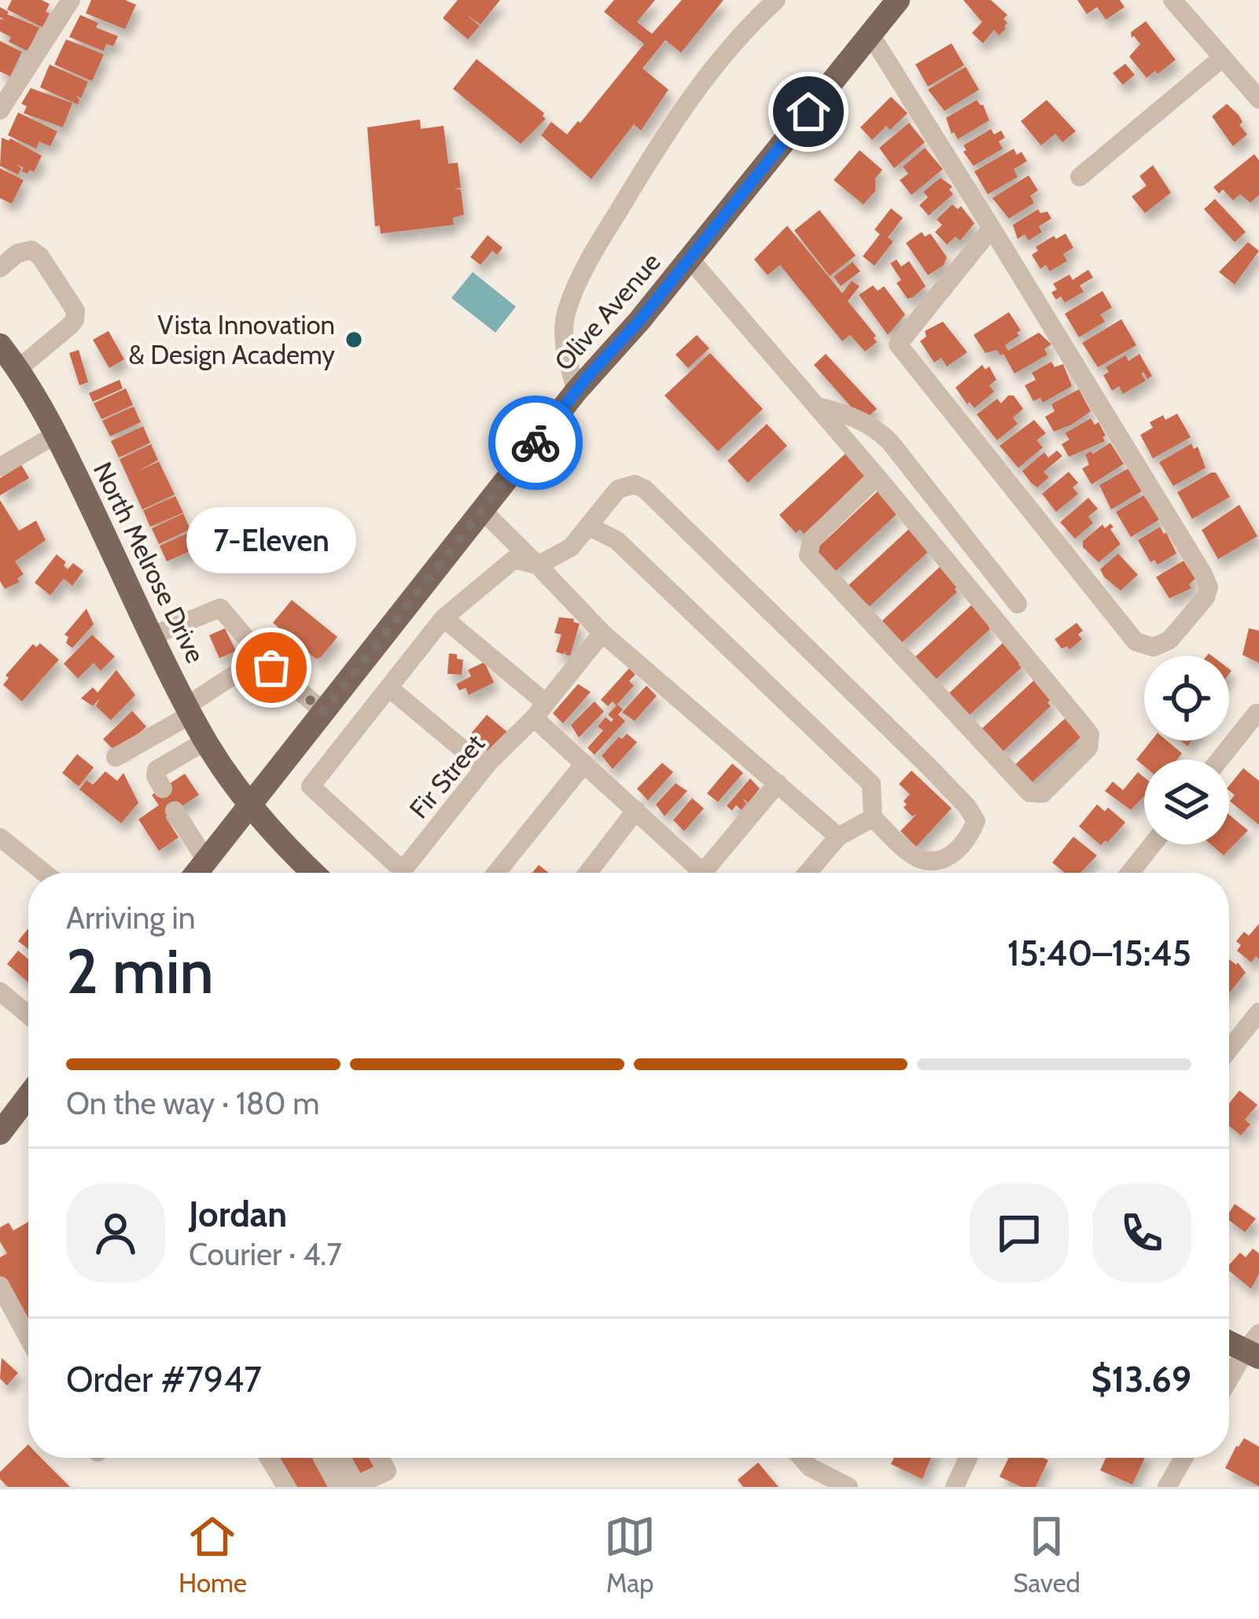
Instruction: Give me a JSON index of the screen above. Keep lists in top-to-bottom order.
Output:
{
  "streets": {
    "main road": ["Olive Avenue", "North Melrose Drive"],
    "street": ["Fir Street"]
  },
  "crossings": [
    ["Olive Avenue", "North Melrose Drive"]
  ],
  "places": ["Vista Innovation & Design Academy", "7-Eleven"],
  "page": {
    "bubble": "7-Eleven",
    "heading": ["2 min", "Arriving in", "15:40–15:45"],
    "panel": [
      "Jordan",
      "Courier · 4.7",
      "Order #7947",
      "$13.69"
    ],
    "bar": "On the way · 180 m",
    "tabs": ["Home", "Map", "Saved"]
  }
}
